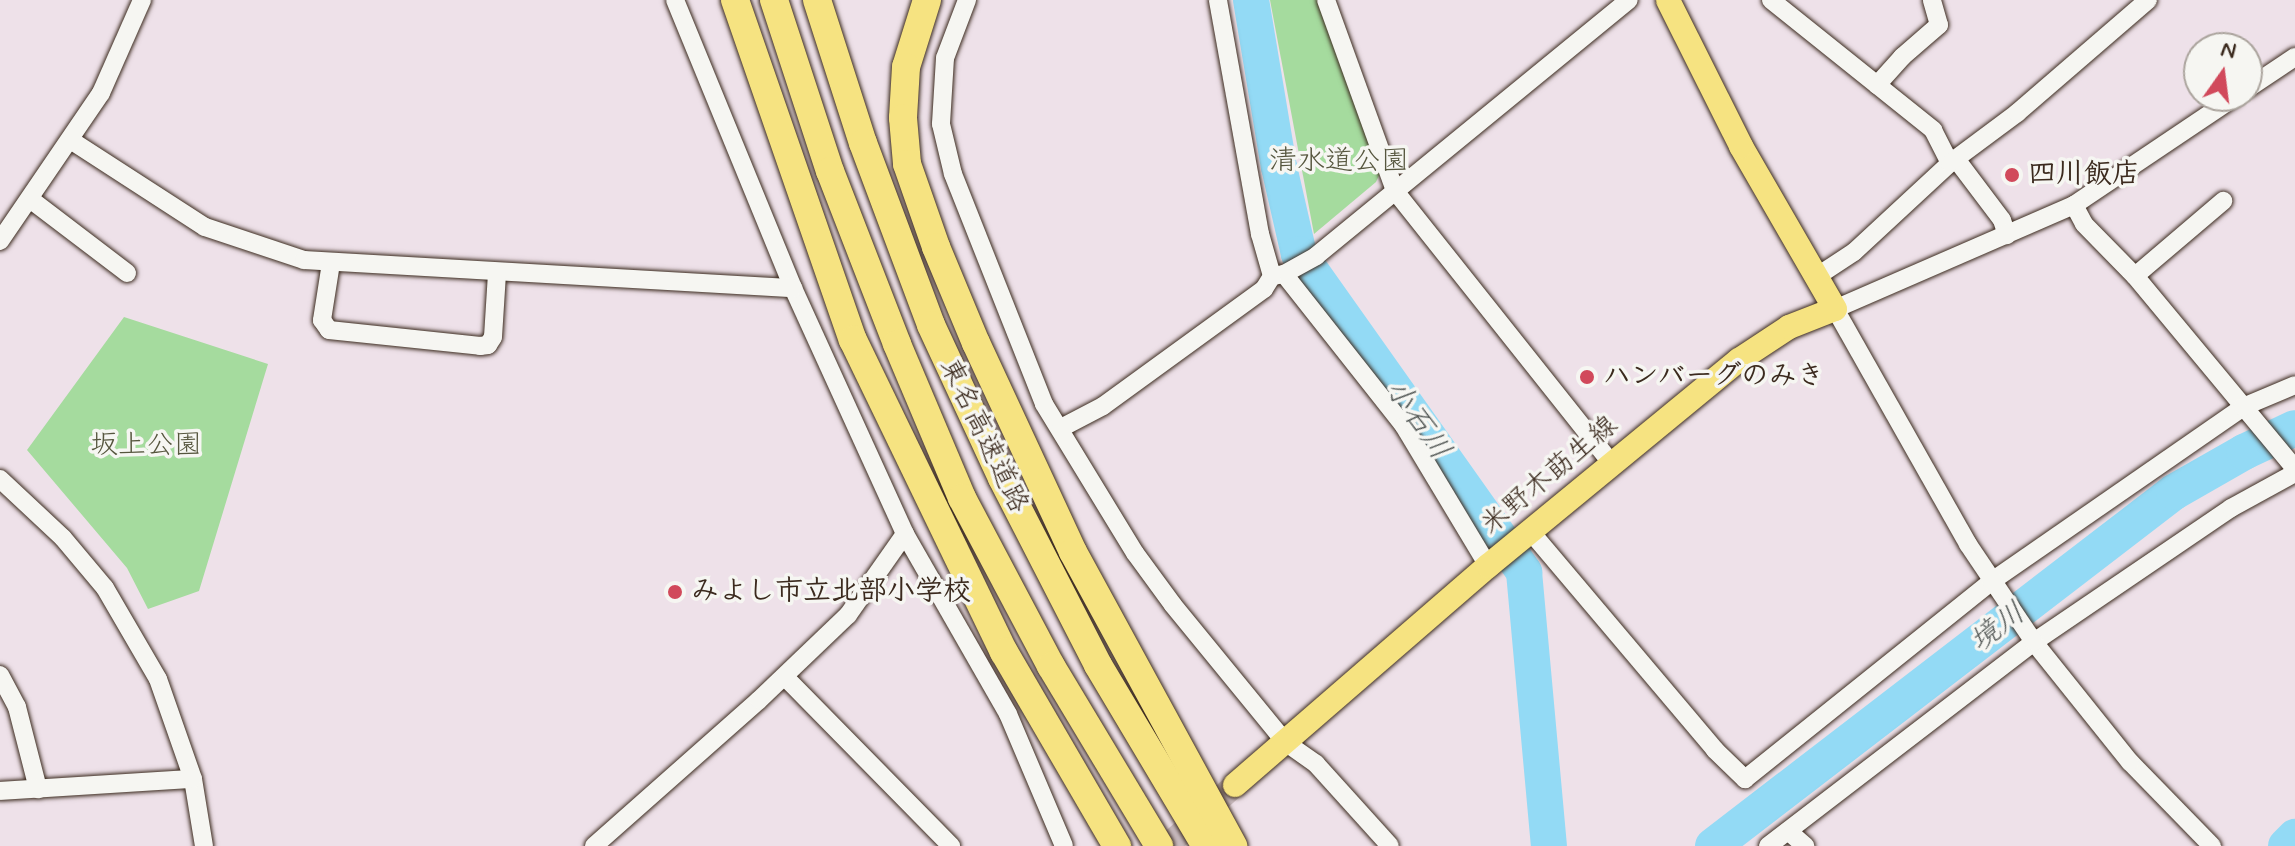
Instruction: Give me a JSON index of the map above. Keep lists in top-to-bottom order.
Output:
{
  "streets": {
    "highway": ["東名高速道路"],
    "main road": ["米野木莇生線"]
  },
  "water": ["小石川", "境川"],
  "parks": ["清水道公園", "坂上公園"],
  "places": ["四川飯店", "ハンバーグのみき", "みよし市立北部小学校"],
  "north": "top"
}
